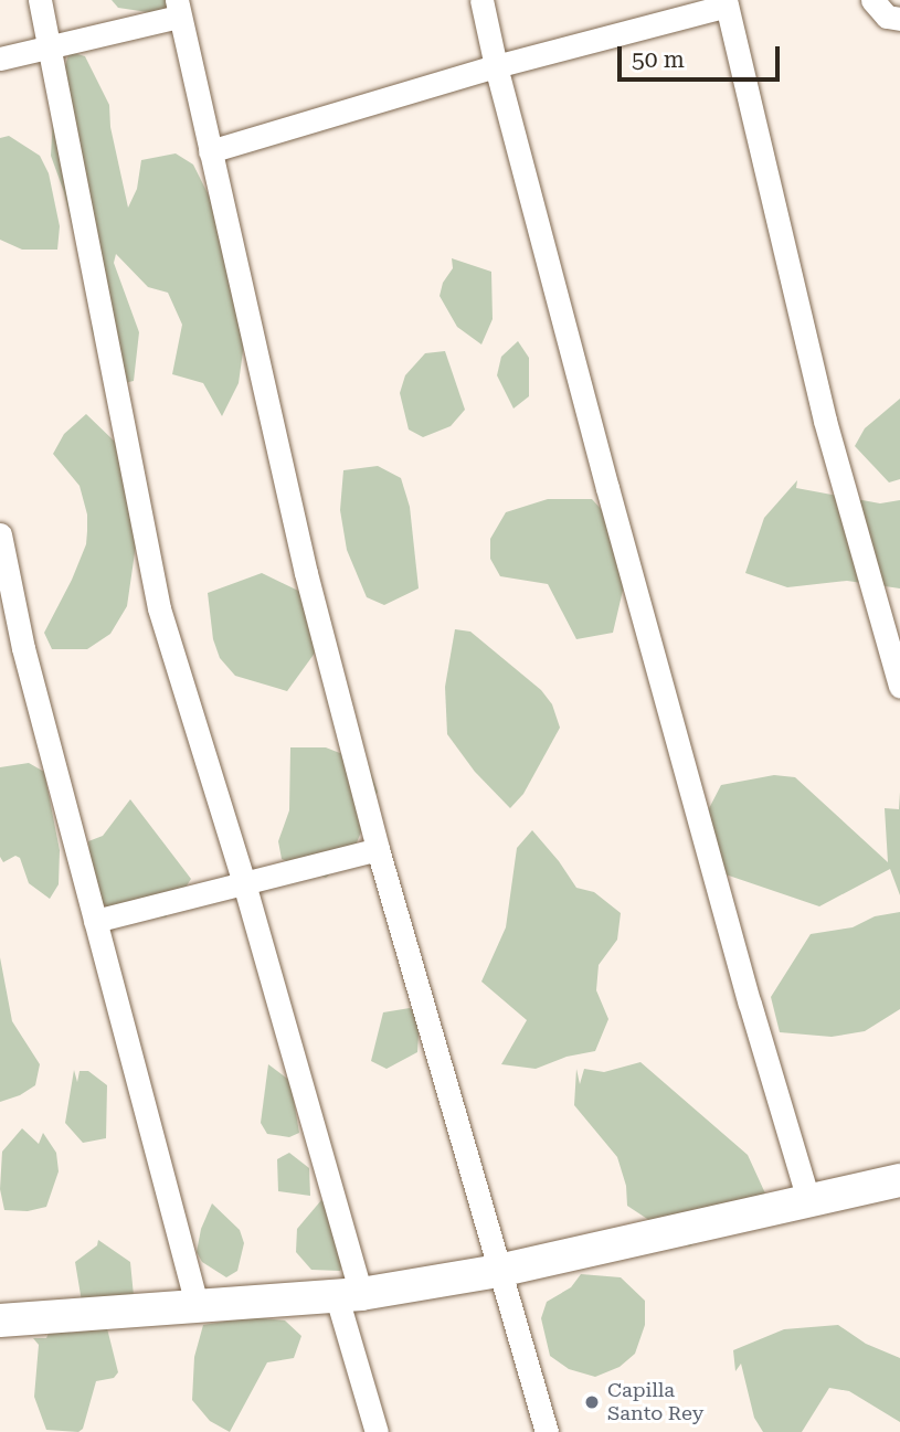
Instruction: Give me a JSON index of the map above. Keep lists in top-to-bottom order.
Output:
{
  "places": ["Capilla Santo Rey"],
  "scale_bar": "50 m"
}
